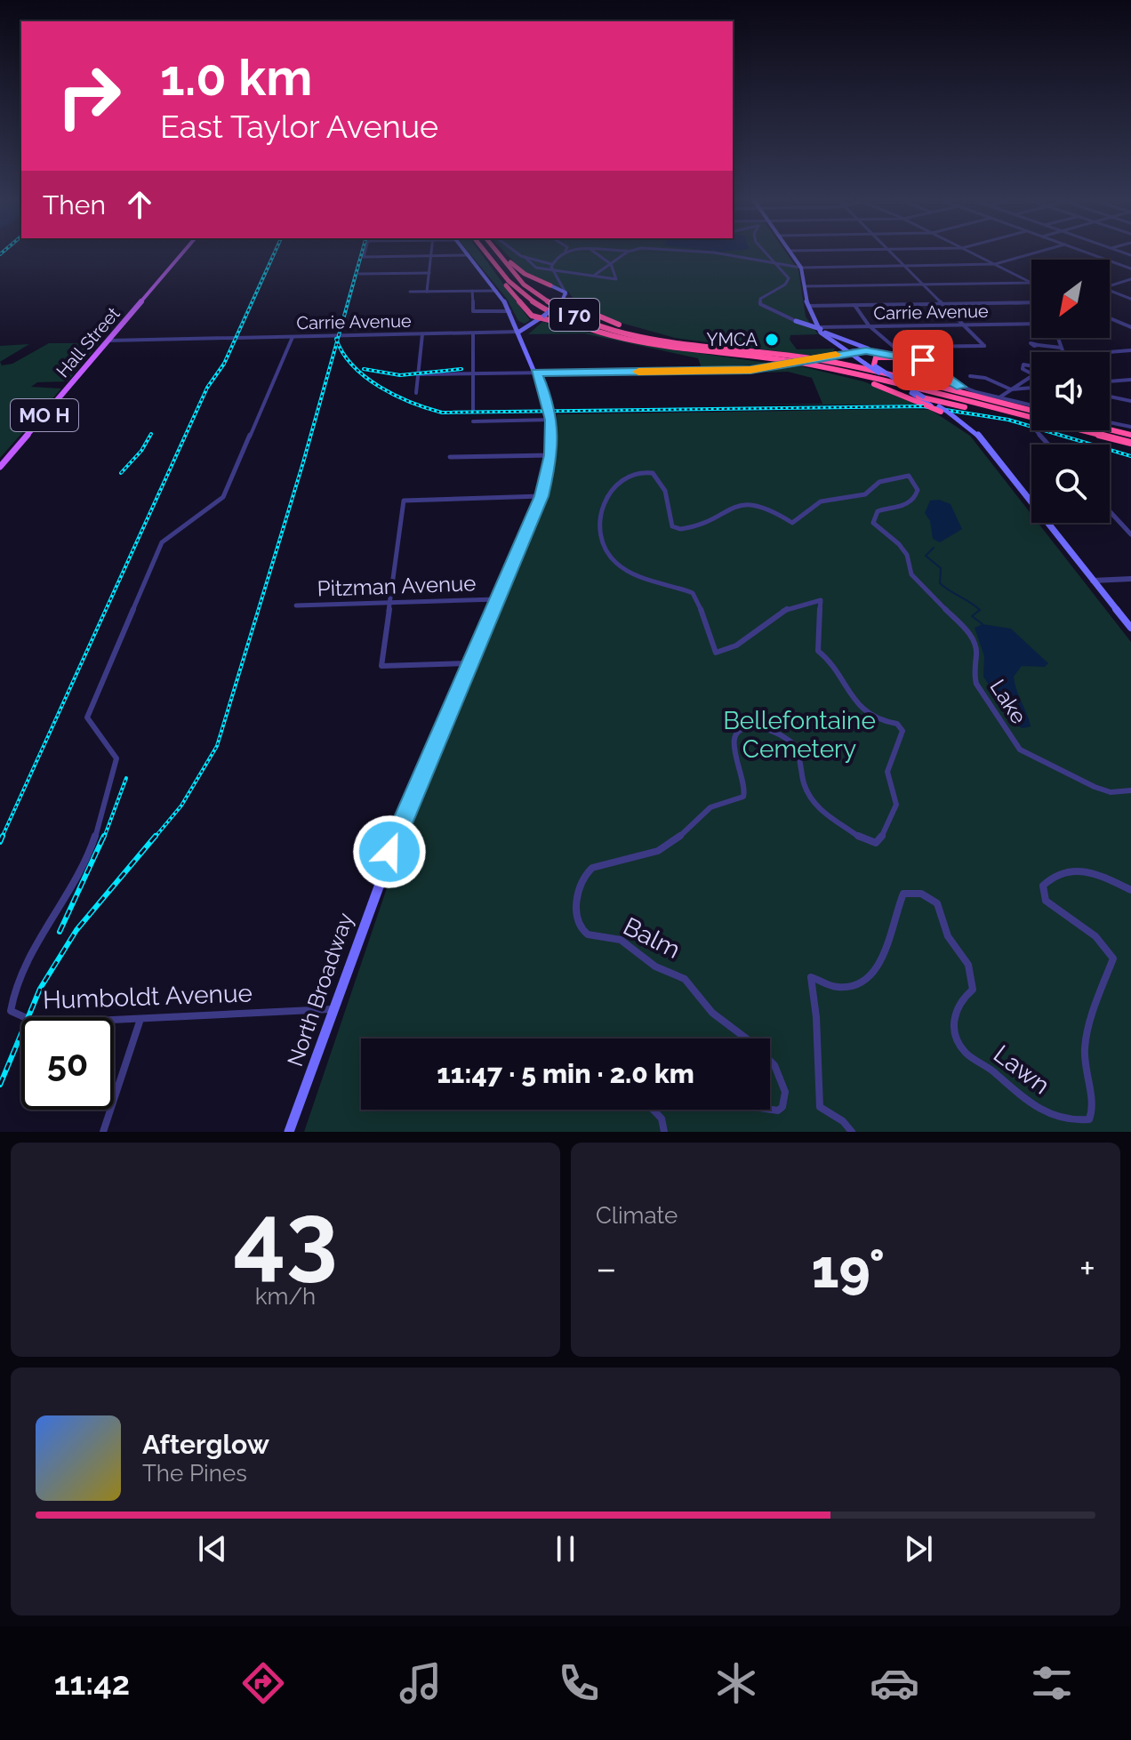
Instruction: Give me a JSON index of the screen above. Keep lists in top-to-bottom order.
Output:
{
  "streets": {
    "highway": ["I 70"],
    "main road": [
      "Carrie Avenue",
      "Hall Street",
      "MO H",
      "North Broadway"
    ],
    "street": [
      "Pitzman Avenue",
      "Lake",
      "Balm",
      "Humboldt Avenue",
      "Lawn"
    ]
  },
  "crossings": [
    ["Carrie Avenue", "Hall Street"],
    ["Carrie Avenue", "North Broadway"],
    ["Carrie Avenue", "Humboldt Avenue"],
    ["Pitzman Avenue", "North Broadway"],
    ["Lake", "Balm"],
    ["North Broadway", "Humboldt Avenue"]
  ],
  "parks": ["Bellefontaine Cemetery"],
  "places": ["YMCA"],
  "north": "bottom left",
  "page": {
    "turn": ["1.0 km", "East Taylor Avenue"],
    "then": "Then",
    "limit": "50",
    "trip": "11:47 · 5 min · 2.0 km",
    "tile": [
      ["43", "km/h"],
      "Climate"
    ],
    "heat": ["−", "19°", "+"],
    "song": ["Afterglow", "The Pines"],
    "tabs": "11:42"
  }
}
